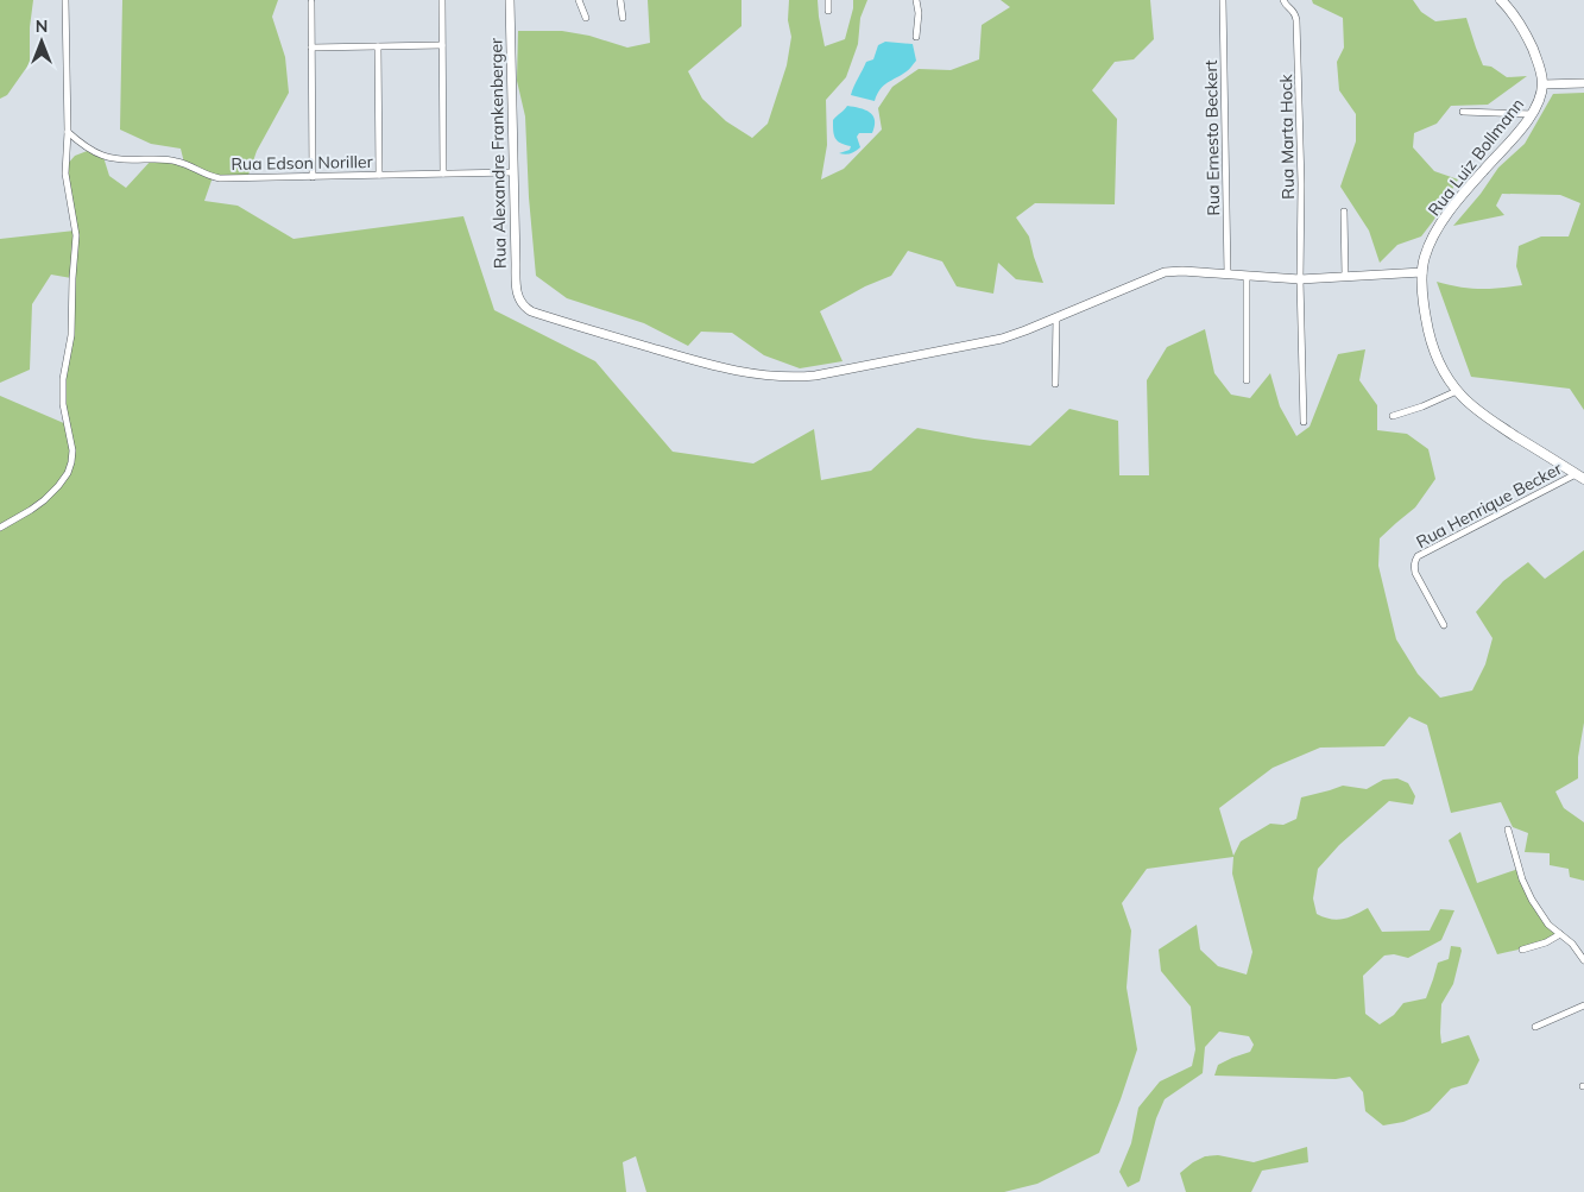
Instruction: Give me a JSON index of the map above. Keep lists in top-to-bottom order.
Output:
{
  "streets": {
    "main road": ["Rua Luiz Bollmann"],
    "street": [
      "Rua Marta Hock",
      "Rua Ernesto Beckert",
      "Rua Alexandre Frankenberger",
      "Rua Edson Noriller",
      "Rua Henrique Becker"
    ]
  },
  "crossings": [
    ["Rua Alexandre Frankenberger", "Rua Edson Noriller"],
    ["Rua Luiz Bollmann", "Rua Henrique Becker"]
  ],
  "north": "top"
}
